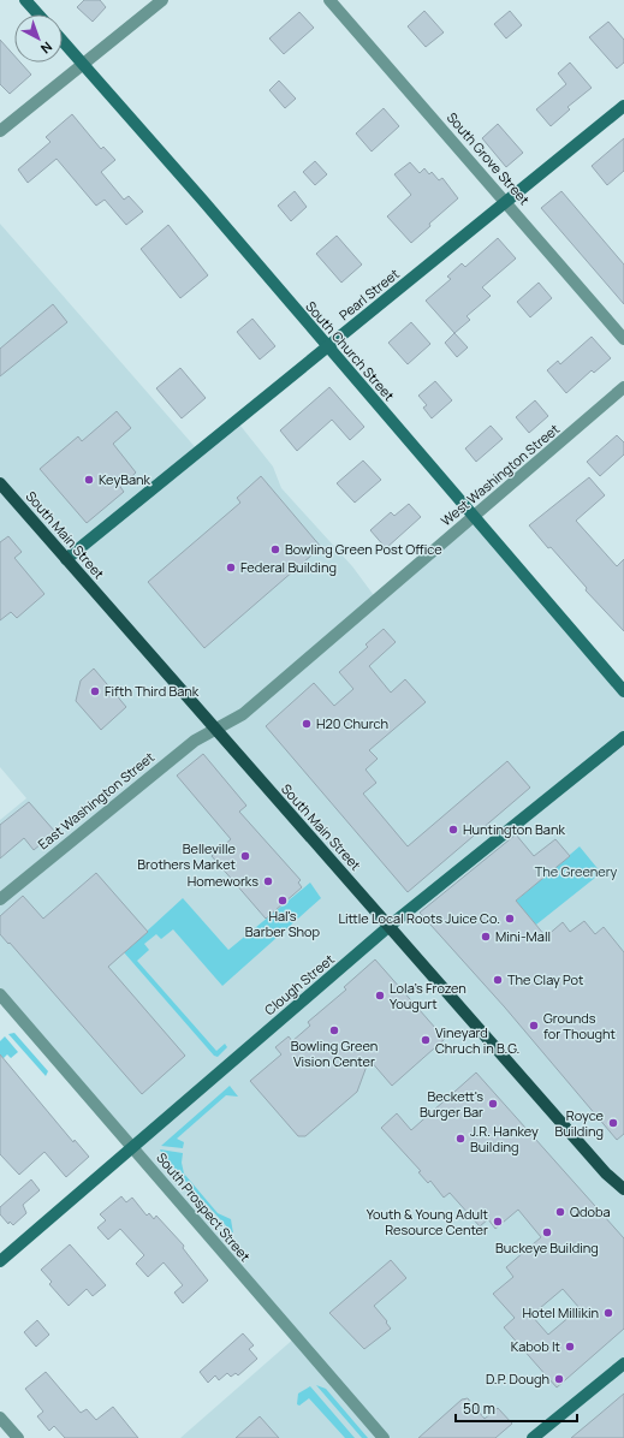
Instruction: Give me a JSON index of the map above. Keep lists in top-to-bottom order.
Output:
{
  "streets": {
    "main road": ["South Main Street"],
    "street": [
      "South Grove Street",
      "Pearl Street",
      "South Church Street",
      "West Washington Street",
      "East Washington Street",
      "Clough Street",
      "South Prospect Street"
    ]
  },
  "crossings": [
    ["South Grove Street", "Pearl Street"],
    ["Pearl Street", "South Church Street"],
    ["Pearl Street", "South Main Street"],
    ["South Church Street", "West Washington Street"],
    ["West Washington Street", "South Main Street"],
    ["West Washington Street", "East Washington Street"],
    ["South Main Street", "East Washington Street"],
    ["South Main Street", "Clough Street"],
    ["Clough Street", "South Prospect Street"]
  ],
  "parks": ["The Greenery"],
  "places": [
    "KeyBank",
    "Bowling Green Post Office",
    "Federal Building",
    "Fifth Third Bank",
    "H20 Church",
    "Huntington Bank",
    "Belleville Brothers Market",
    "Homeworks",
    "Hal's Barber Shop",
    "Little Local Roots Juice Co.",
    "Mini-Mall",
    "The Clay Pot",
    "Lola's Frozen Yougurt",
    "Grounds for Thought",
    "Bowling Green Vision Center",
    "Vineyard Chruch in B.G.",
    "Beckett's Burger Bar",
    "Royce Building",
    "J.R. Hankey Building",
    "Qdoba",
    "Youth & Young Adult Resource Center",
    "Buckeye Building",
    "Hotel Millikin",
    "Kabob It",
    "D.P. Dough"
  ],
  "scale_bar": "50 m",
  "north": "bottom right"
}
